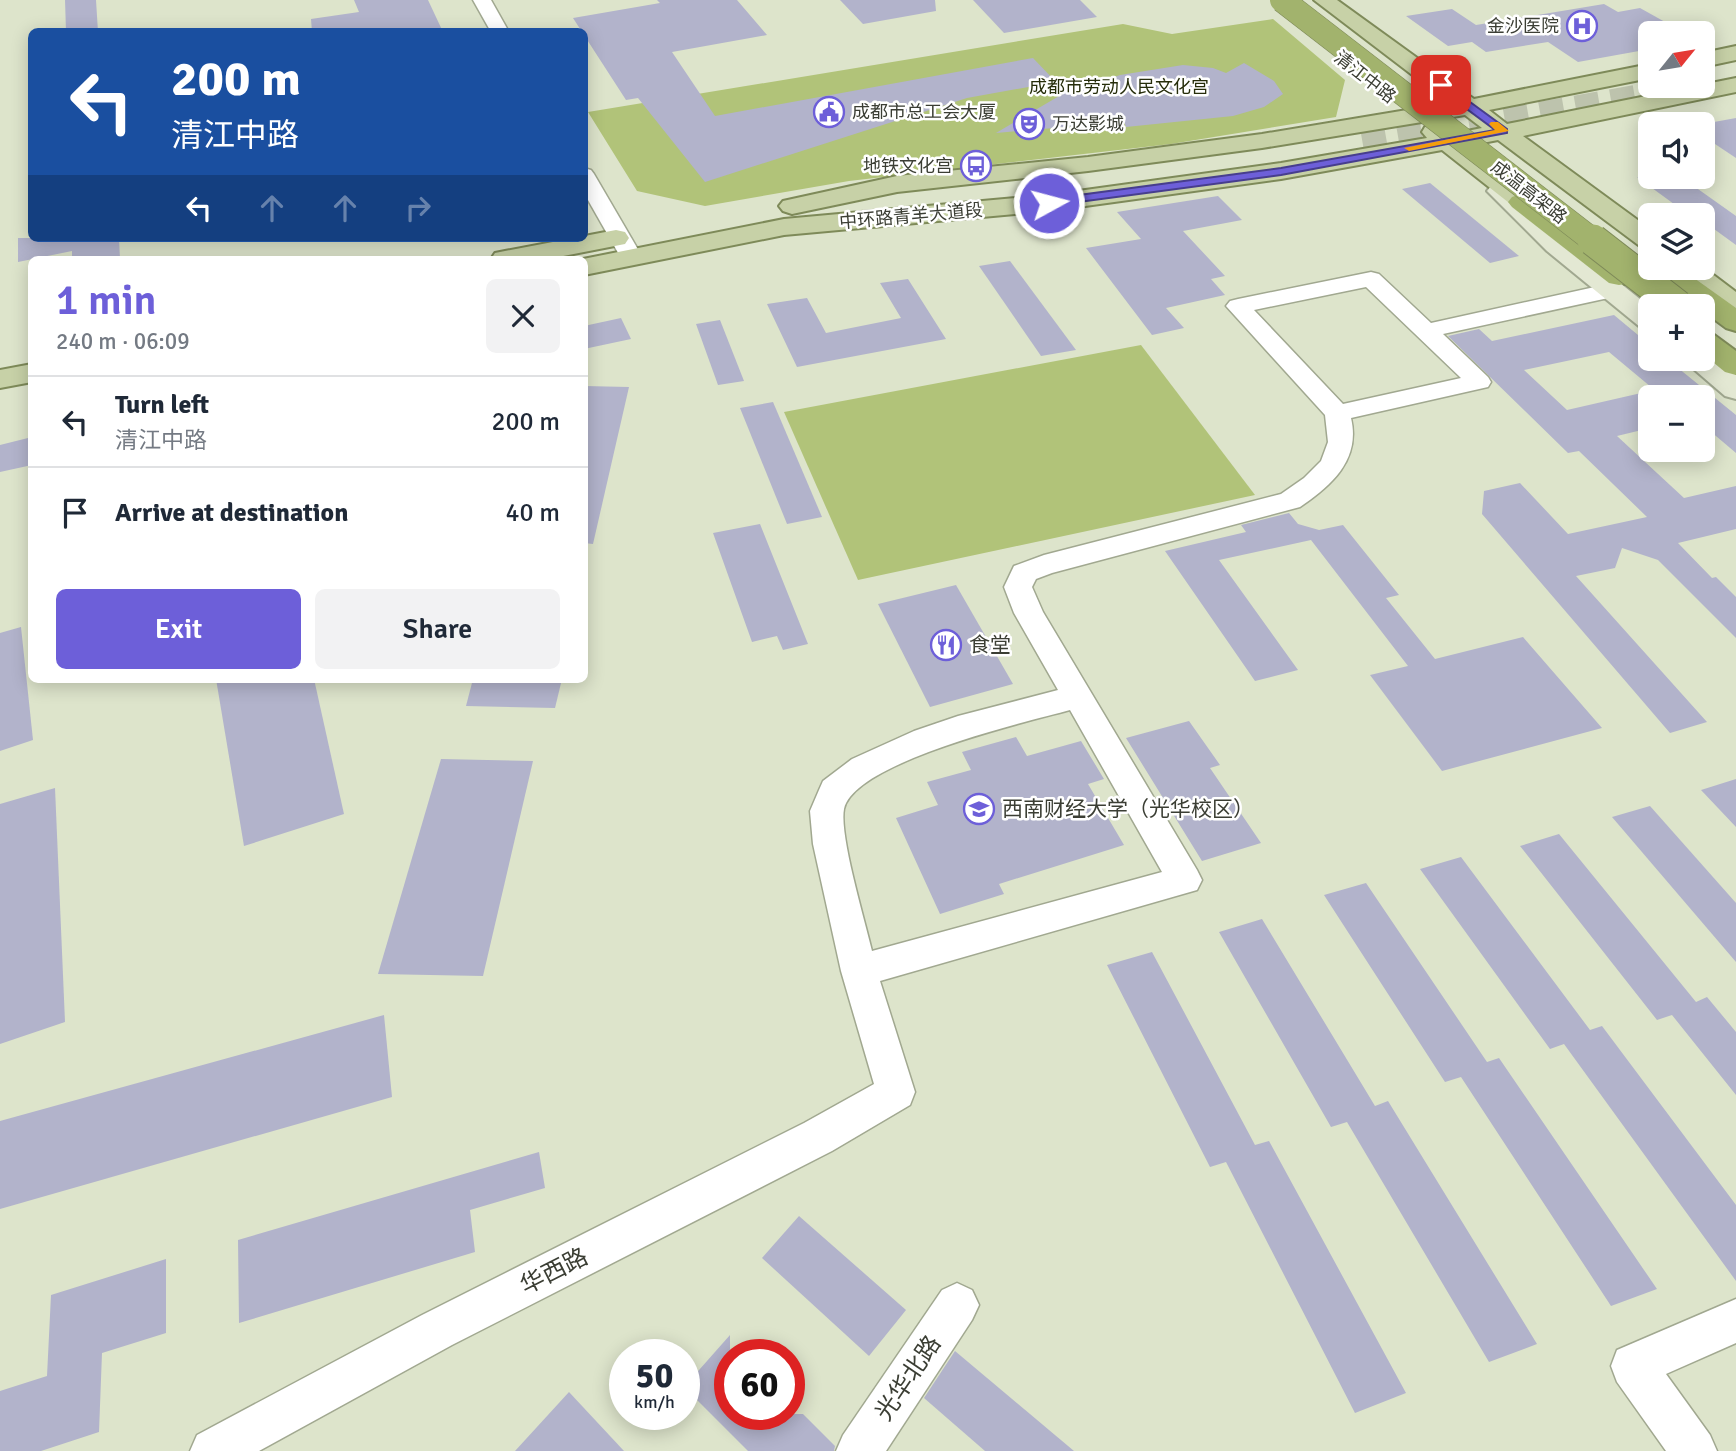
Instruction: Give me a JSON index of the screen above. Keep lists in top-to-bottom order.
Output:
{
  "streets": {
    "highway": ["成温高架路"],
    "main road": ["清江中路", "中环路青羊大道段"],
    "street": ["华西路", "光华北路"]
  },
  "crossings": [
    ["清江中路", "中环路青羊大道段"]
  ],
  "parks": ["成都市劳动人民文化宫"],
  "places": {
    "hospital": ["金沙医院"],
    "public building": ["成都市总工会大厦"],
    "theatre": ["万达影城"],
    "bus stop": ["地铁文化宫"],
    "restaurant": ["食堂"],
    "school or university": ["西南财经大学（光华校区）"]
  },
  "north": "top right",
  "page": {
    "map_buttons": ["+", "−"],
    "turn": ["200 m", "清江中路"],
    "heading": ["1 min", "240 m · 06:09"],
    "list": [
      {
        "name": "Turn left",
        "note": "清江中路",
        "value": "200 m"
      },
      {
        "name": "Arrive at destination",
        "value": "40 m"
      }
    ],
    "buttons": ["Exit", "Share"],
    "speed": "50 km/h",
    "limit": "60"
  }
}
